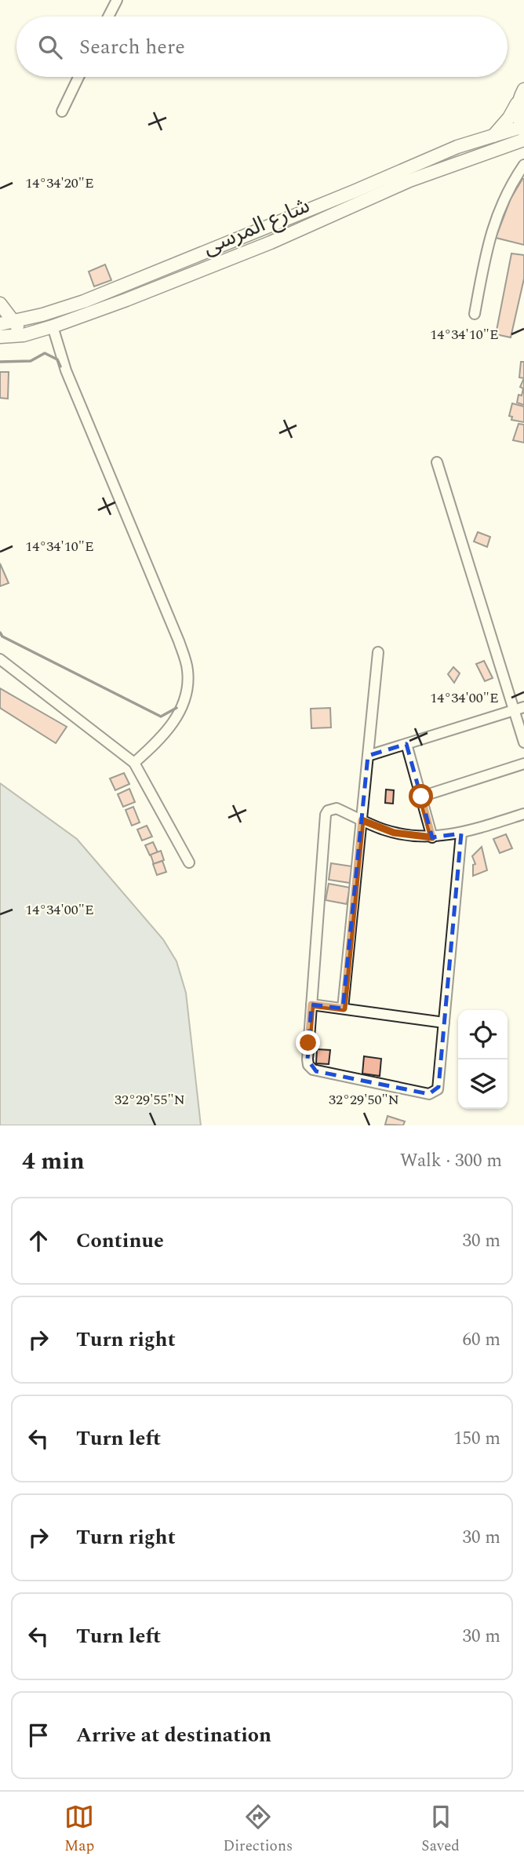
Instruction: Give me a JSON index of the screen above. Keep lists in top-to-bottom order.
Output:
{
  "streets": {
    "main road": ["شارع المرسى"]
  },
  "page": {
    "search": "Search here",
    "heading": ["4 min", "Walk · 300 m"],
    "list": [
      ["Continue", "30 m"],
      ["Turn right", "60 m"],
      ["Turn left", "150 m"],
      ["Turn right", "30 m"],
      ["Turn left", "30 m"],
      "Arrive at destination"
    ],
    "nav": ["Map", "Directions", "Saved"]
  },
  "coordinates": [
    "14°34'20\"E",
    "14°34'10\"E",
    "14°34'00\"E",
    "32°29'55\"N",
    "32°29'50\"N"
  ]
}
